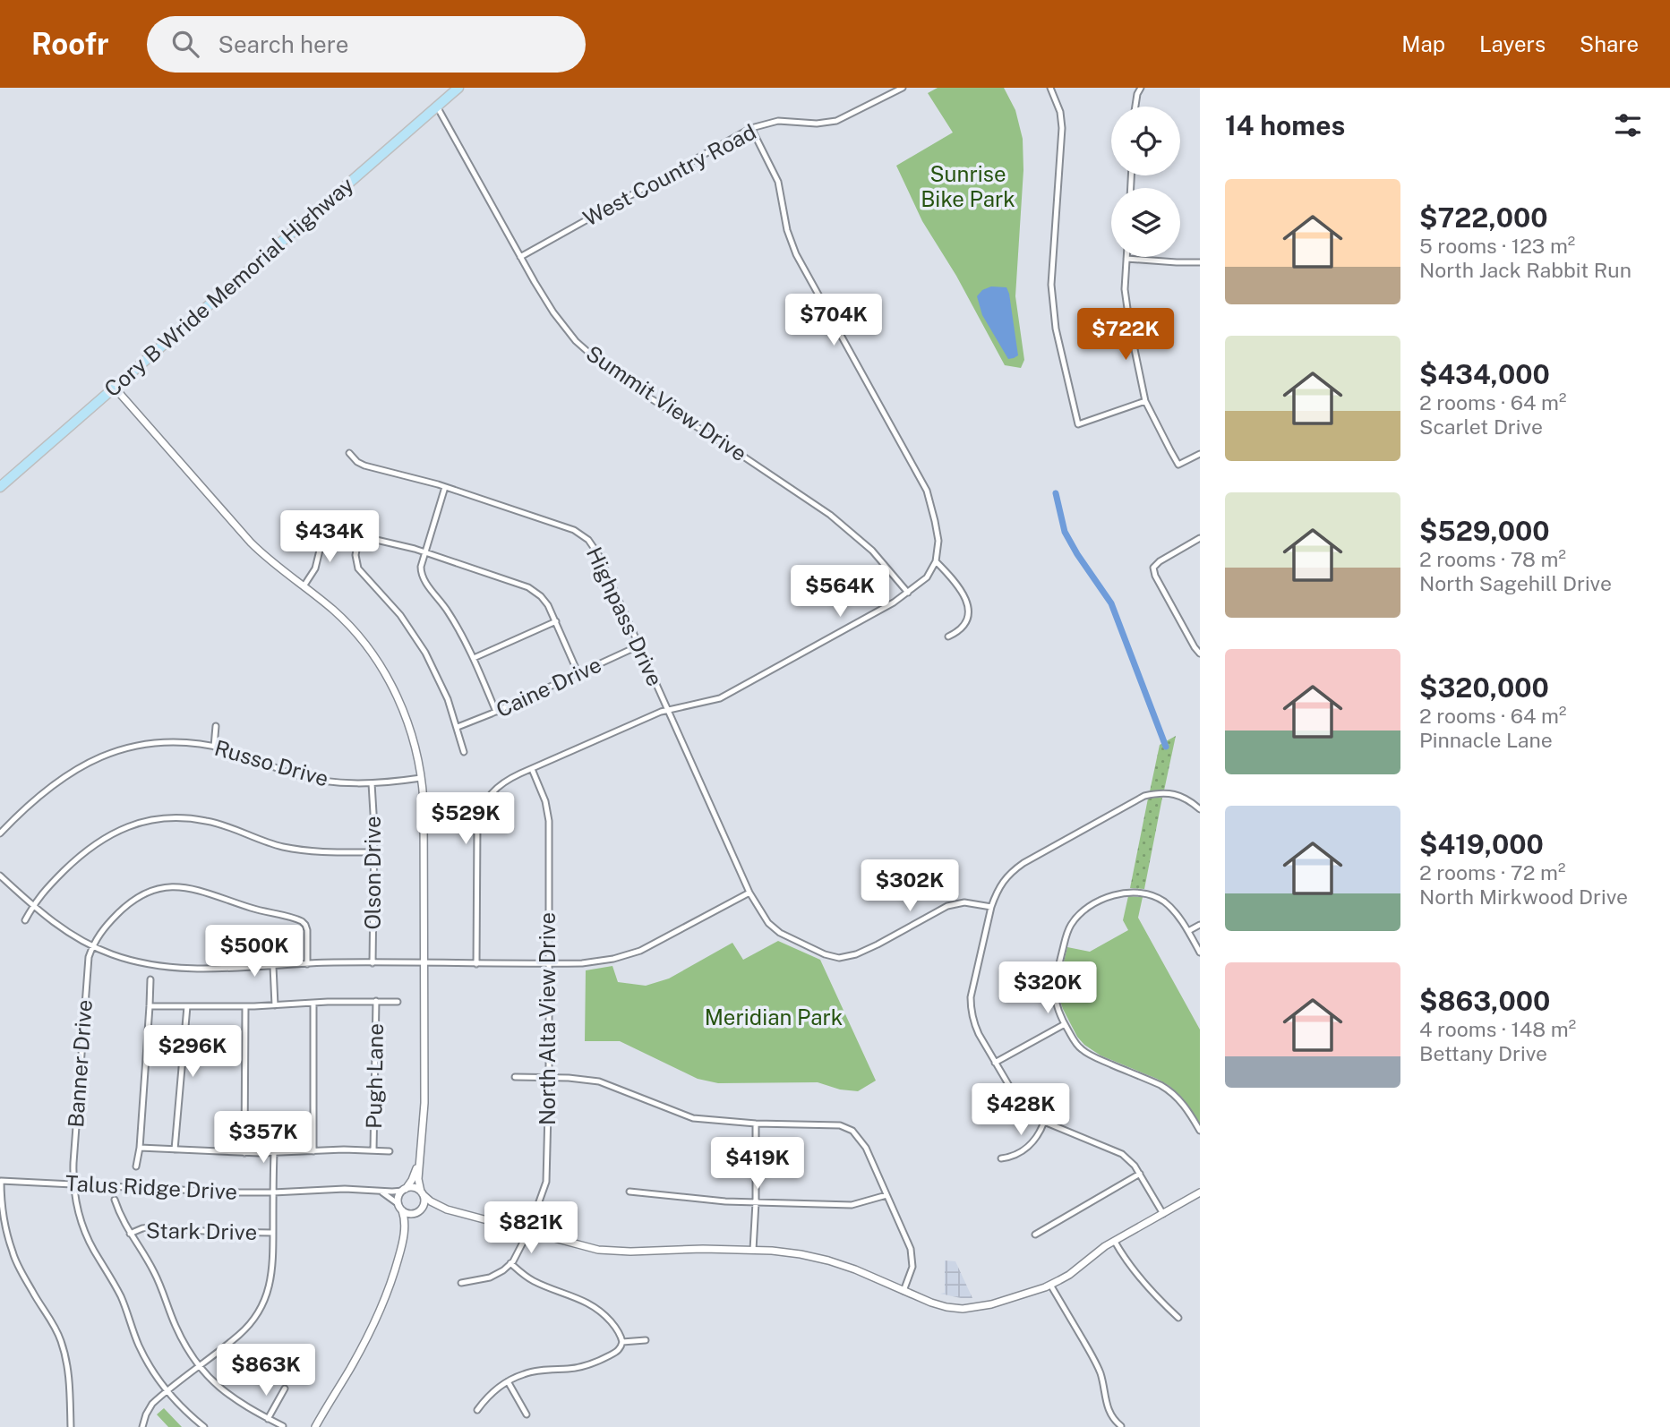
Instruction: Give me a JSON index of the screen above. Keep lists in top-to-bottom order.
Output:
{
  "streets": {
    "highway": ["Cory B Wride Memorial Highway"],
    "street": [
      "West Country Road",
      "Summit View Drive",
      "Highpass Drive",
      "Caine Drive",
      "Russo Drive",
      "Olson Drive",
      "North Alta View Drive",
      "Banner Drive",
      "Pugh Lane",
      "Talus Ridge Drive",
      "Stark Drive"
    ]
  },
  "crossings": [
    ["West Country Road", "Summit View Drive"],
    ["Cory B Wride Memorial Highway", "Summit View Drive"],
    ["Highpass Drive", "Caine Drive"],
    ["Russo Drive", "Olson Drive"],
    ["Banner Drive", "Talus Ridge Drive"]
  ],
  "parks": ["Sunrise Bike Park", "Meridian Park"],
  "page": {
    "header": "Roofr",
    "search": "Search here",
    "nav": ["Map", "Layers", "Share"],
    "heading": "14 homes",
    "list": [
      {
        "name": "$722,000",
        "note": "5 rooms · 123 m² · North Jack Rabbit Run"
      },
      {
        "name": "$434,000",
        "note": "2 rooms · 64 m² · Scarlet Drive"
      },
      {
        "name": "$529,000",
        "note": "2 rooms · 78 m² · North Sagehill Drive"
      },
      {
        "name": "$320,000",
        "note": "2 rooms · 64 m² · Pinnacle Lane"
      },
      {
        "name": "$419,000",
        "note": "2 rooms · 72 m² · North Mirkwood Drive"
      },
      {
        "name": "$863,000",
        "note": "4 rooms · 148 m² · Bettany Drive"
      }
    ],
    "price": [
      "$704K",
      "$722K",
      "$434K",
      "$564K",
      "$529K",
      "$302K",
      "$500K",
      "$320K",
      "$296K",
      "$428K",
      "$357K",
      "$419K",
      "$821K",
      "$863K"
    ]
  }
}
